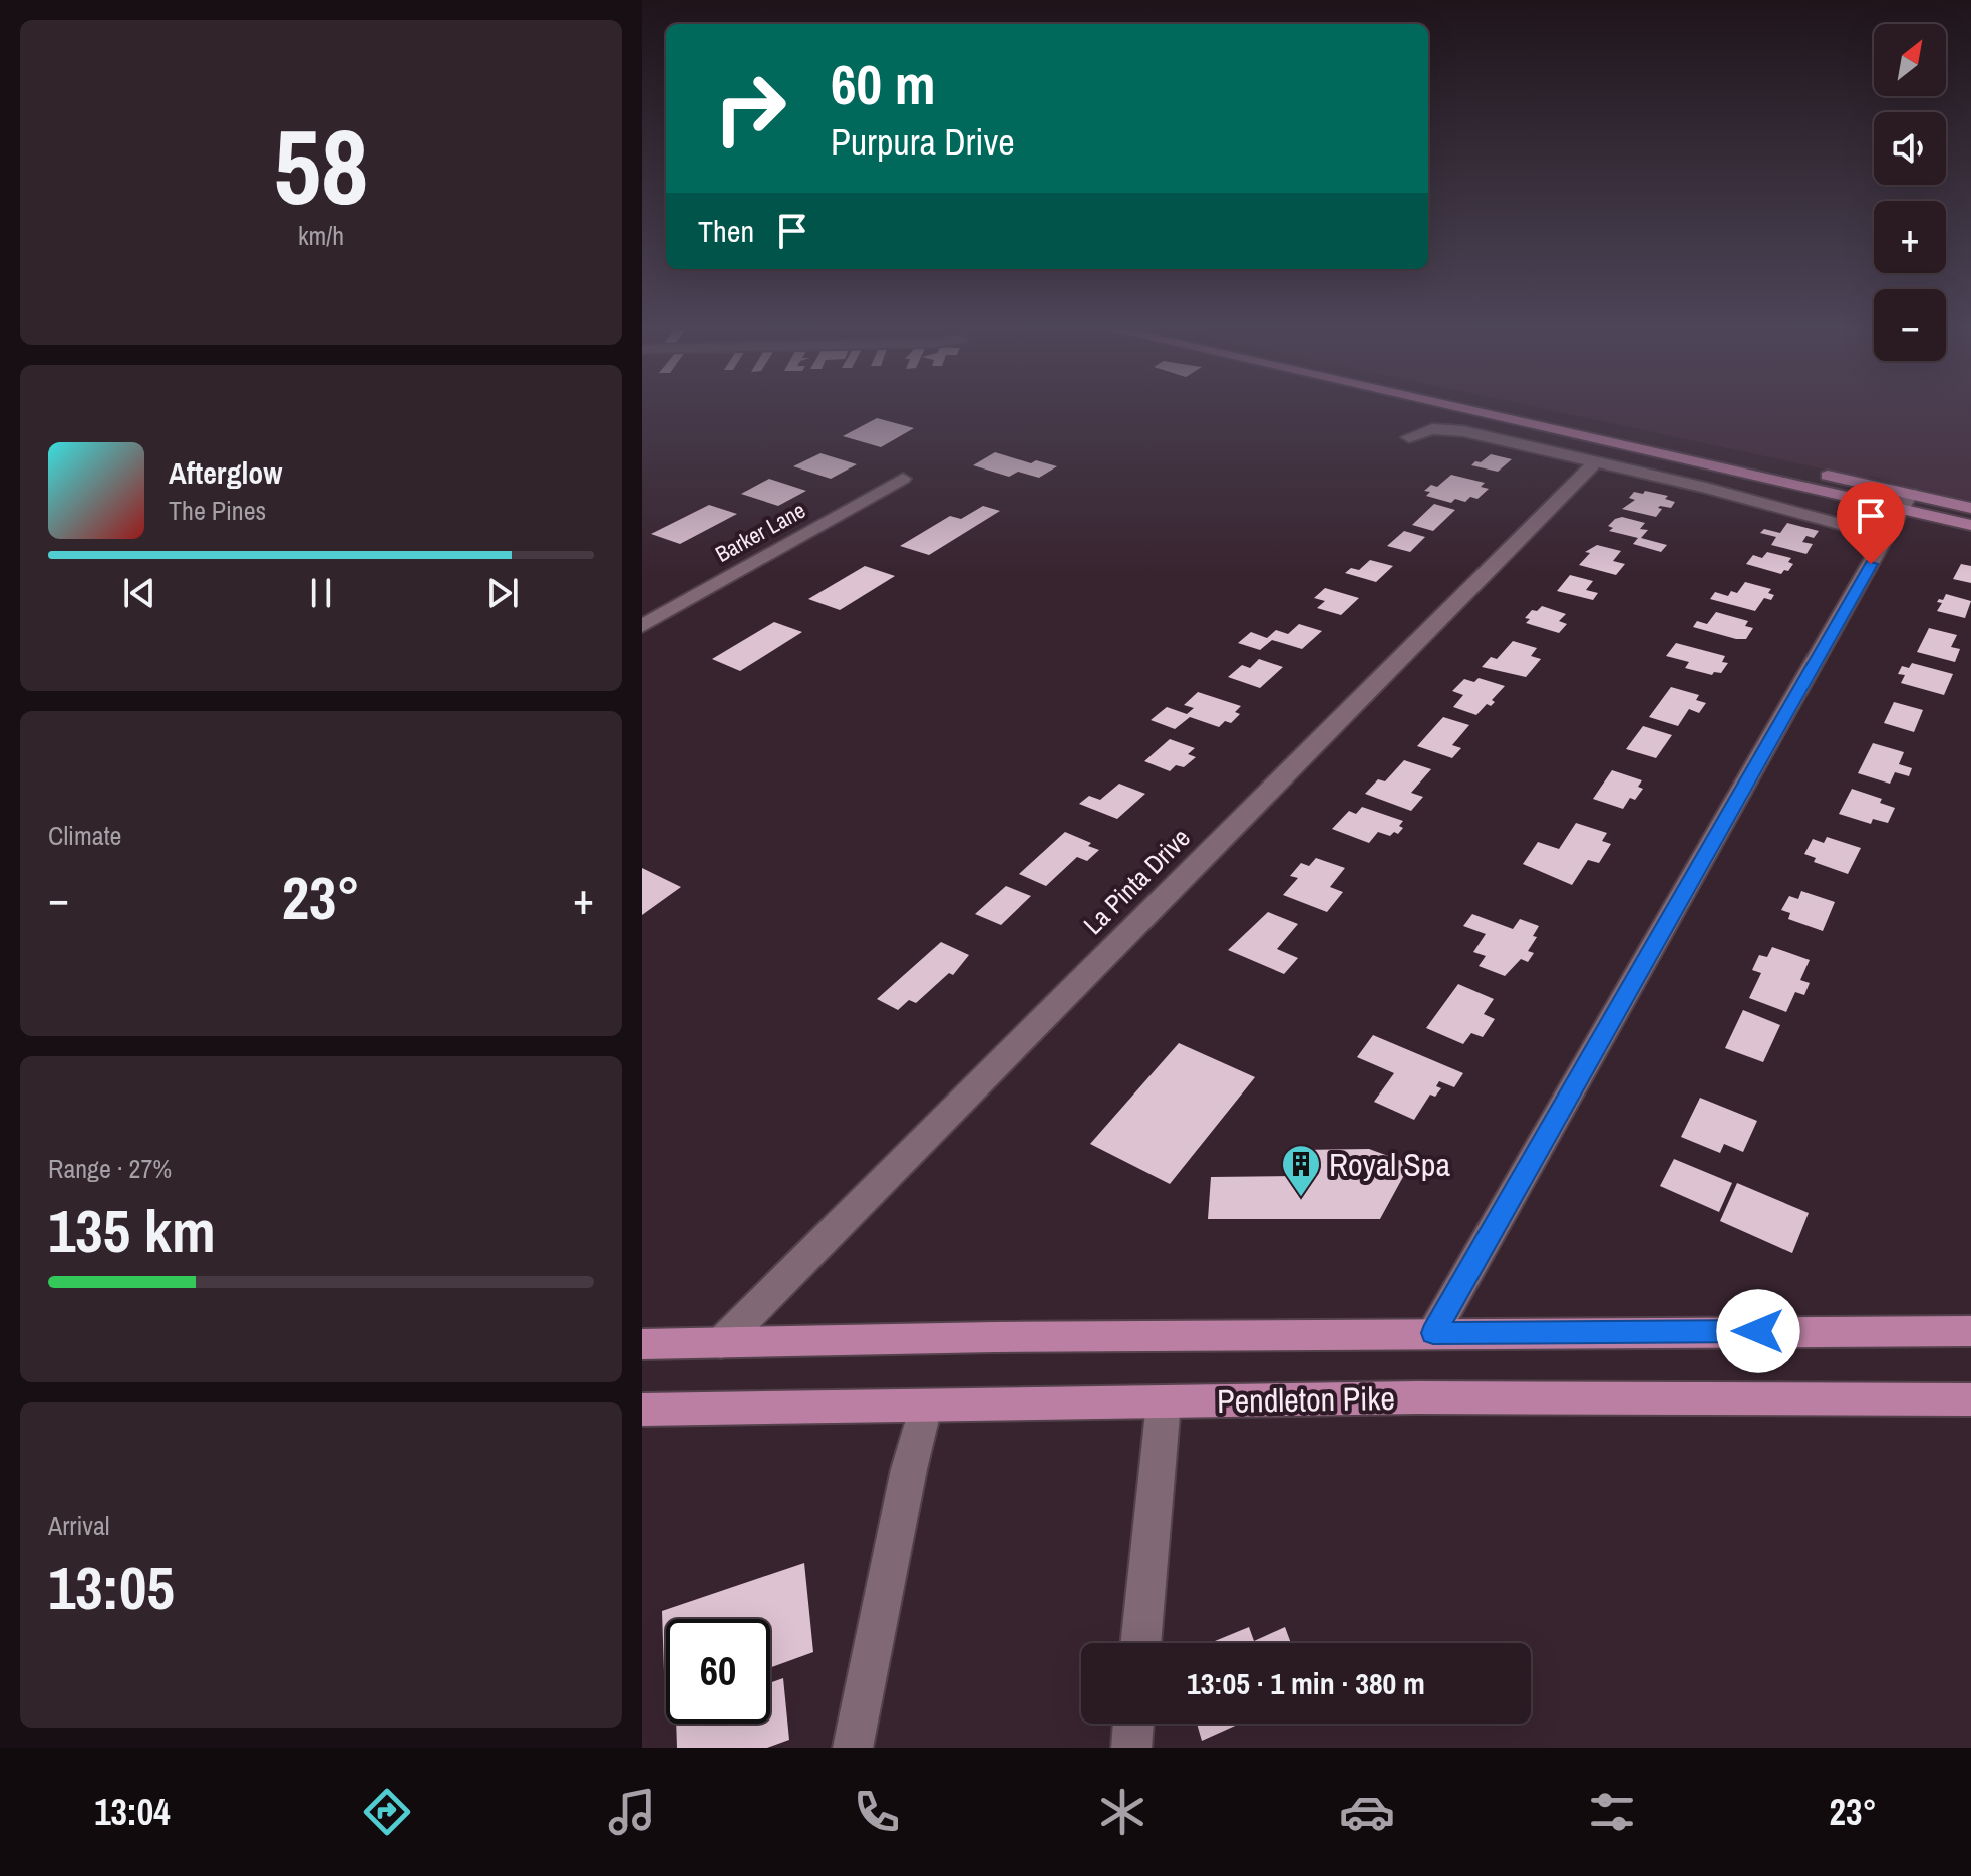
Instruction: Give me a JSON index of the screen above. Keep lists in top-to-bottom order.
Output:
{
  "streets": {
    "main road": ["Pendleton Pike"],
    "street": ["Barker Lane", "La Pinta Drive"]
  },
  "places": {
    "building": ["Royal Spa"]
  },
  "north": "top right",
  "page": {
    "tile": [
      ["58", "km/h"],
      "Climate",
      ["Range · 27%", "135 km"],
      ["Arrival", "13:05"]
    ],
    "map_buttons": ["+", "−"],
    "turn": ["60 m", "Purpura Drive"],
    "then": "Then",
    "song": ["Afterglow", "The Pines"],
    "heat": ["−", "23°", "+"],
    "limit": "60",
    "trip": "13:05 · 1 min · 380 m",
    "tabs": ["13:04", "23°"]
  }
}
